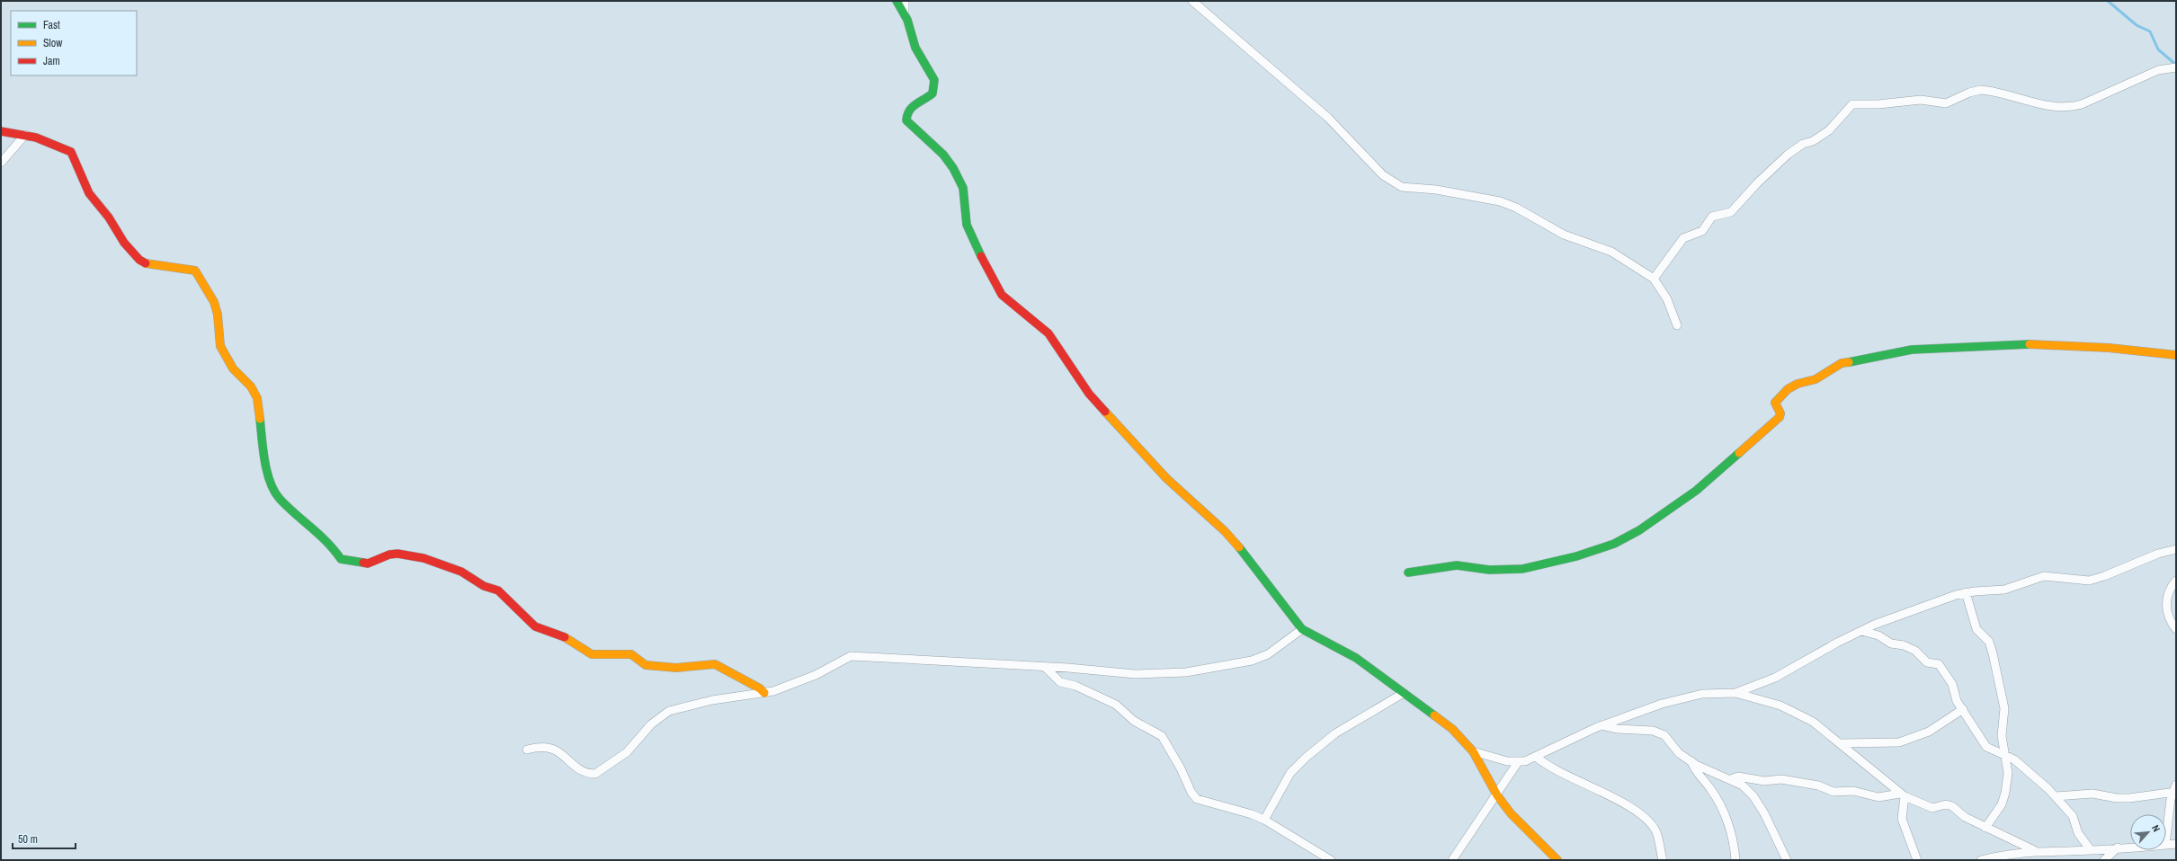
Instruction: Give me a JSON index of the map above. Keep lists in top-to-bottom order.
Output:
{
  "legend": ["Fast", "Slow", "Jam"],
  "scale_bar": "50 m",
  "north": "top right"
}
